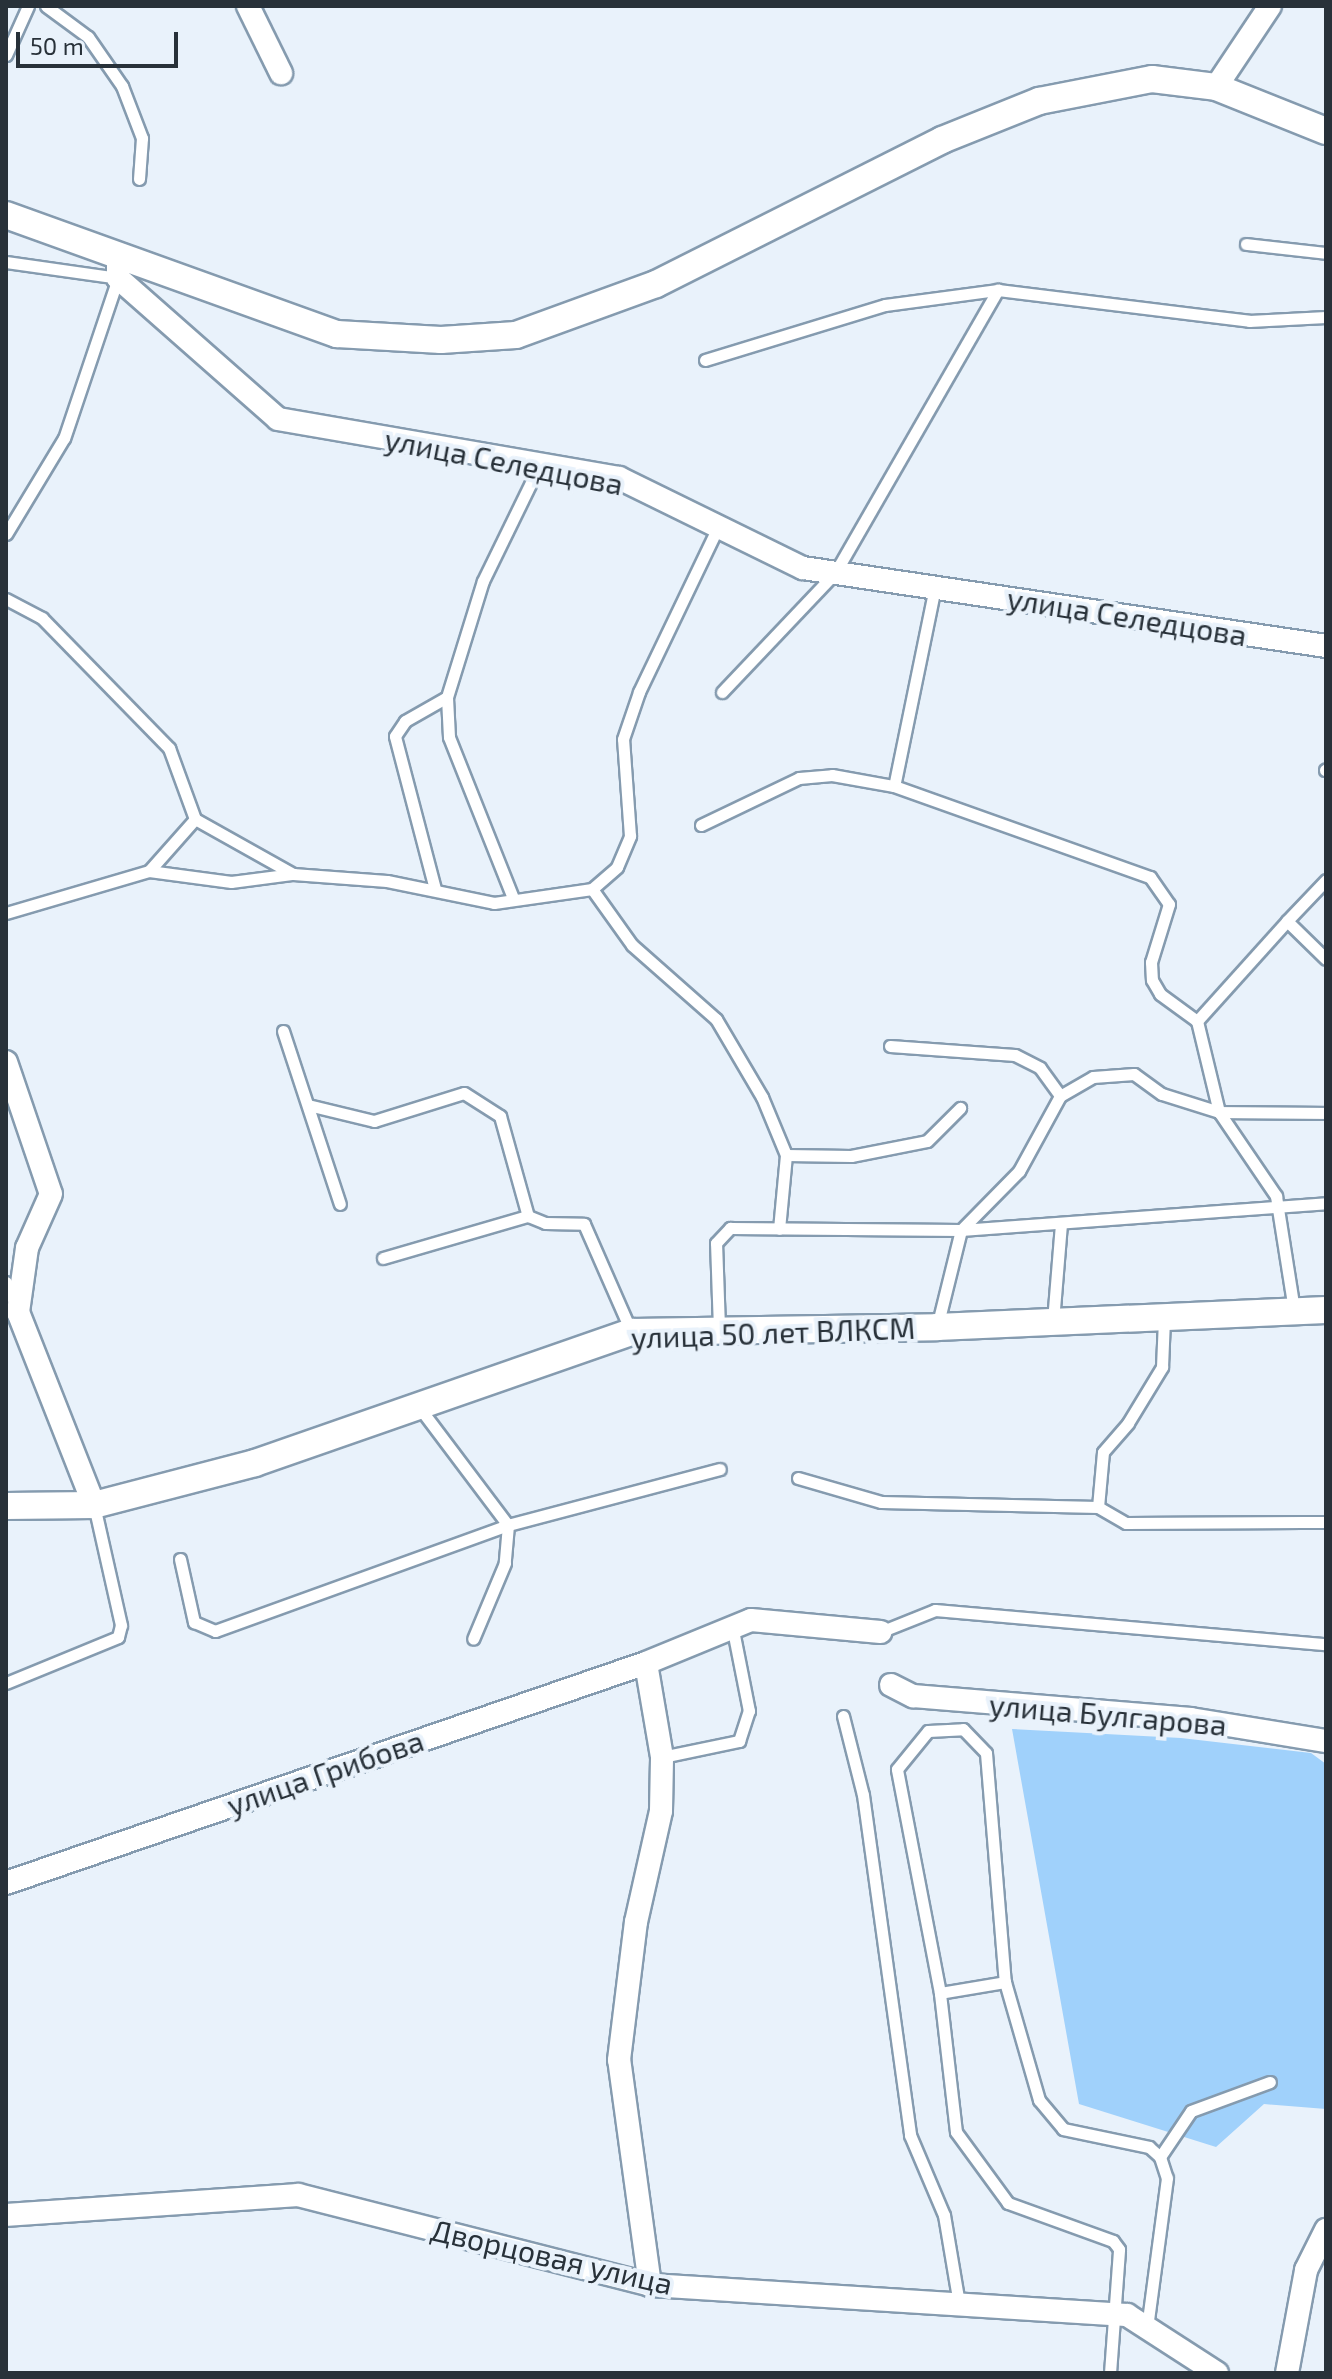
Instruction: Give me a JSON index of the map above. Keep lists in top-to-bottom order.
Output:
{
  "streets": {
    "street": [
      "улица Селедцова",
      "улица 50 лет ВЛКСМ",
      "улица Булгарова",
      "улица Грибова",
      "Дворцовая улица"
    ]
  },
  "scale_bar": "50 m"
}
